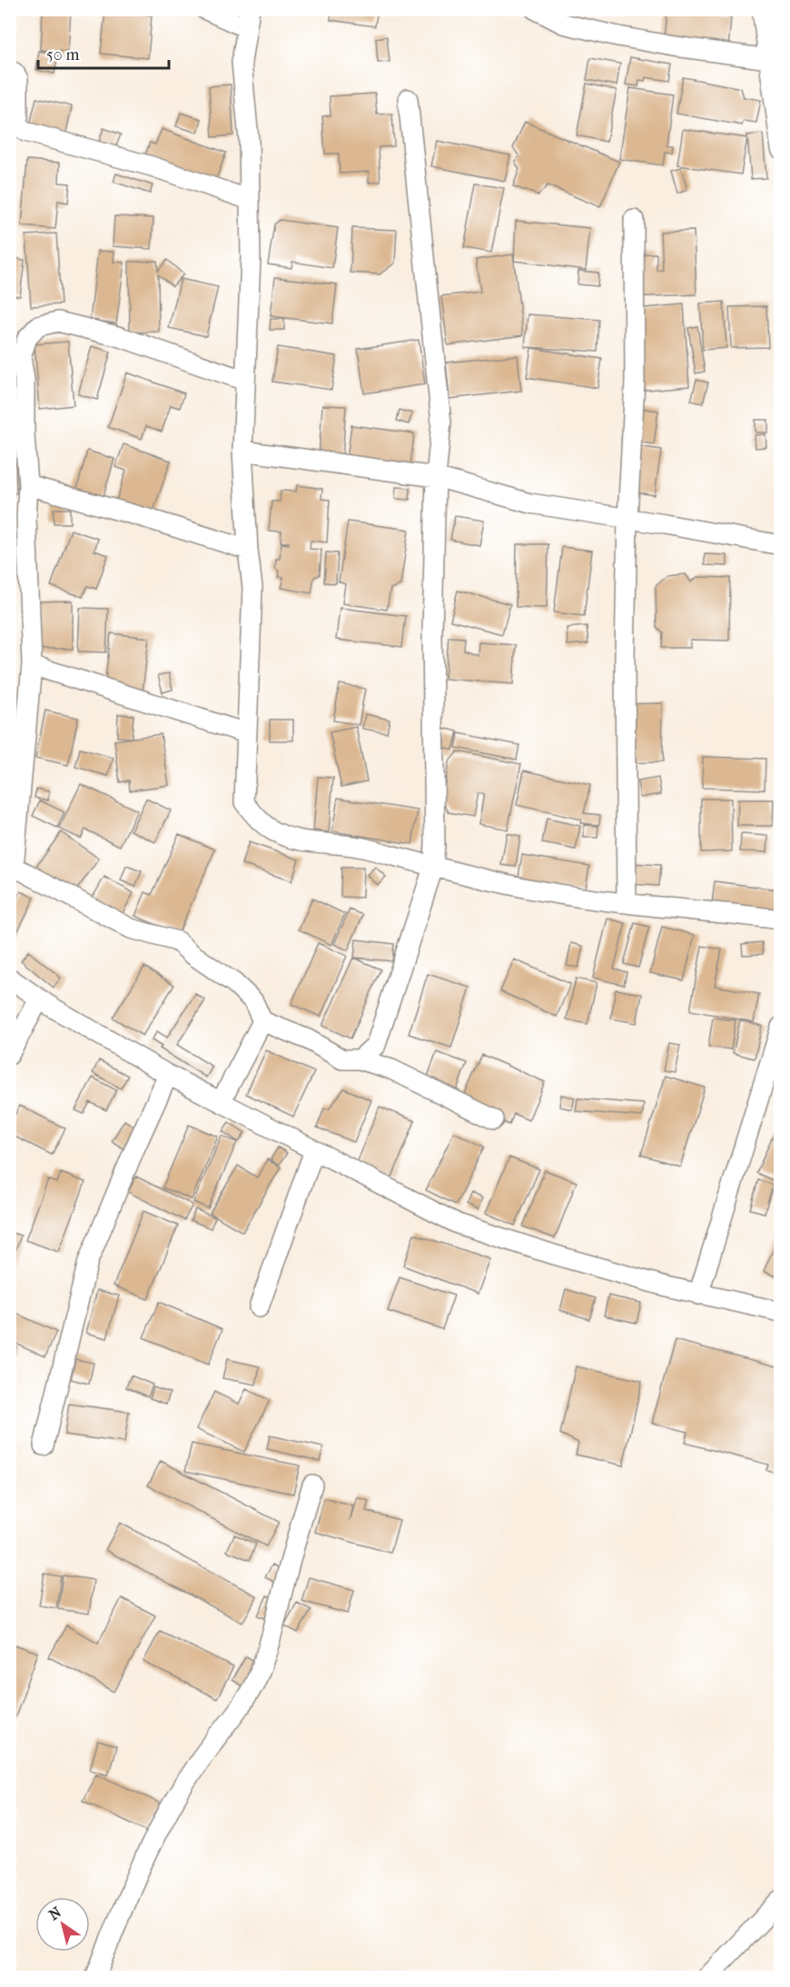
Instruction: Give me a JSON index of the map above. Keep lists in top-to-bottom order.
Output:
{
  "scale_bar": "50 m",
  "north": "top left"
}
